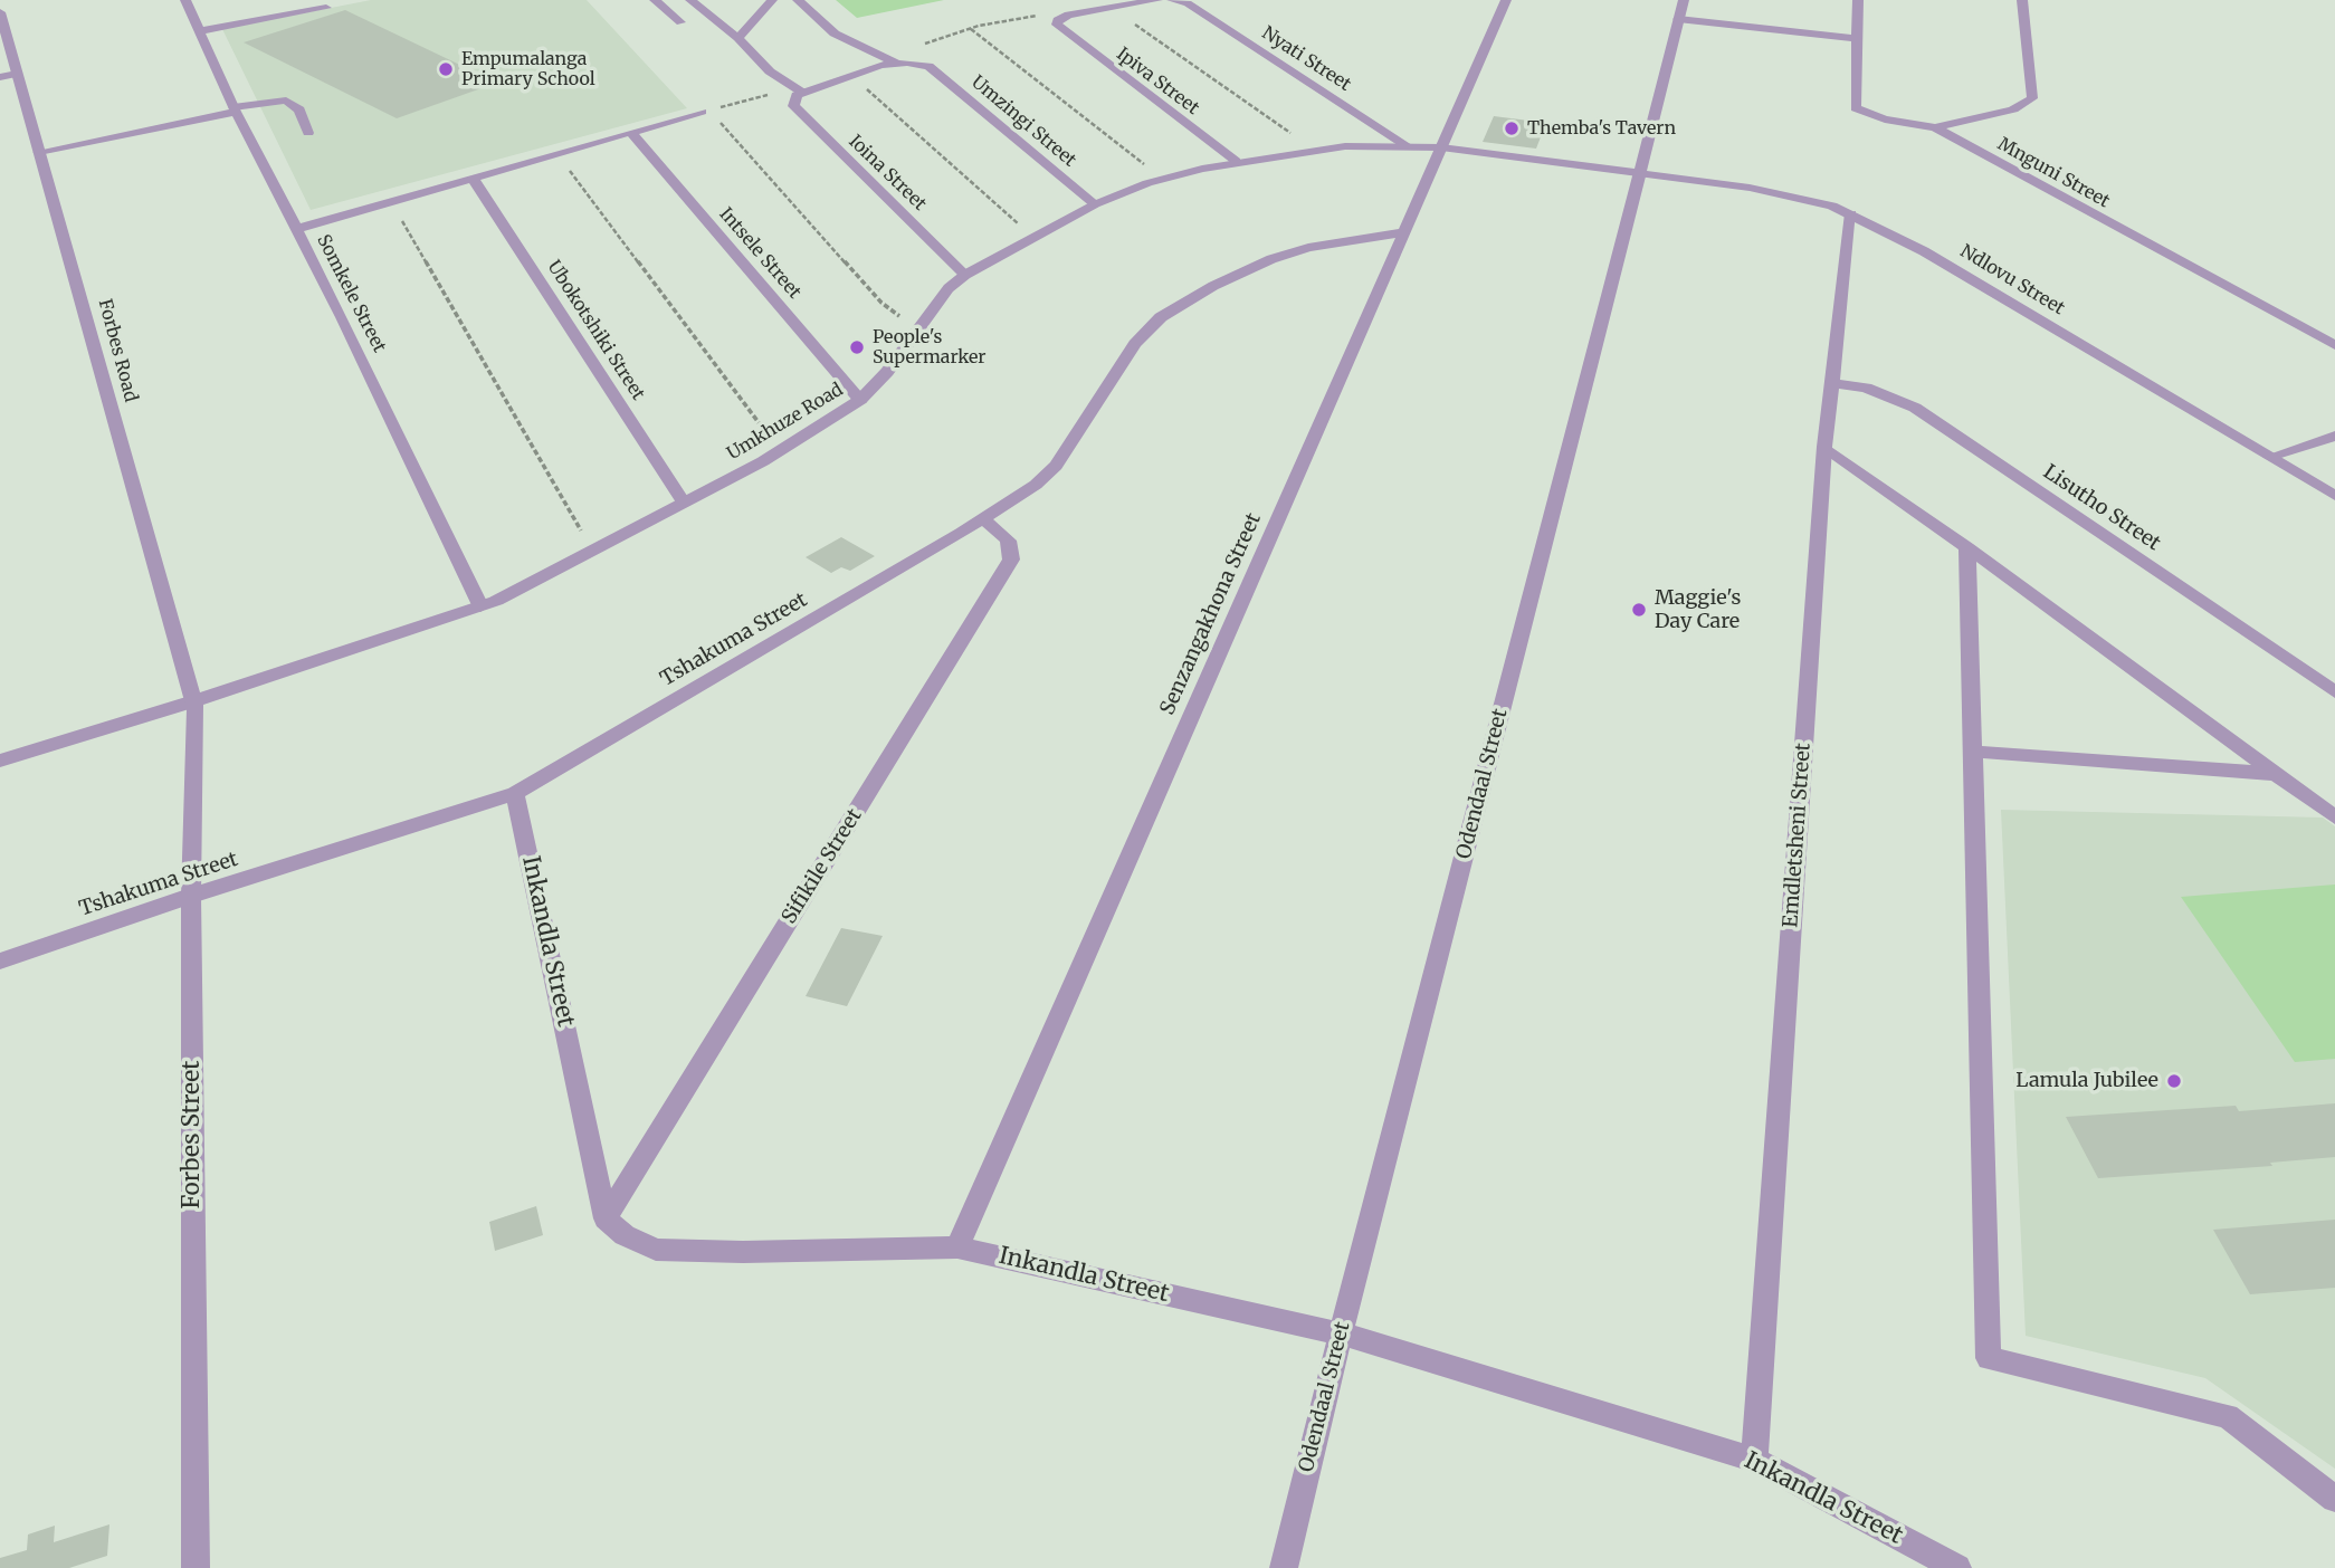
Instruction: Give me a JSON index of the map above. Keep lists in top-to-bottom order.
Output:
{
  "streets": {
    "street": [
      "Nyati Street",
      "Ipiva Street",
      "Umzingi Street",
      "Ioina Street",
      "Mnguni Street",
      "Intsele Street",
      "Ndlovu Street",
      "Somkele Street",
      "Ubokotshiki Street",
      "Forbes Road",
      "Umkhuze Road",
      "Lisutho Street",
      "Senzangakhona Street",
      "Tshakuma Street",
      "Odendaal Street",
      "Emdletsheni Street",
      "Sifikile Street",
      "Inkandla Street",
      "Forbes Street"
    ]
  },
  "crossings": [
    ["Nyati Street", "Umkhuze Road"],
    ["Ipiva Street", "Umkhuze Road"],
    ["Umzingi Street", "Umkhuze Road"],
    ["Ioina Street", "Umkhuze Road"],
    ["Intsele Street", "Umkhuze Road"],
    ["Ndlovu Street", "Umkhuze Road"],
    ["Ndlovu Street", "Odendaal Street"],
    ["Ndlovu Street", "Emdletsheni Street"],
    ["Somkele Street", "Umkhuze Road"],
    ["Ubokotshiki Street", "Umkhuze Road"],
    ["Forbes Road", "Umkhuze Road"],
    ["Forbes Road", "Forbes Street"],
    ["Umkhuze Road", "Senzangakhona Street"],
    ["Umkhuze Road", "Odendaal Street"],
    ["Umkhuze Road", "Forbes Street"],
    ["Lisutho Street", "Emdletsheni Street"],
    ["Senzangakhona Street", "Tshakuma Street"],
    ["Senzangakhona Street", "Inkandla Street"],
    ["Tshakuma Street", "Sifikile Street"],
    ["Tshakuma Street", "Inkandla Street"],
    ["Tshakuma Street", "Forbes Street"],
    ["Odendaal Street", "Inkandla Street"],
    ["Emdletsheni Street", "Inkandla Street"],
    ["Sifikile Street", "Inkandla Street"]
  ],
  "places": [
    "Empumalanga Primary School",
    "Themba's Tavern",
    "People's Supermarker",
    "Maggie's Day Care",
    "Lamula Jubilee"
  ]
}
